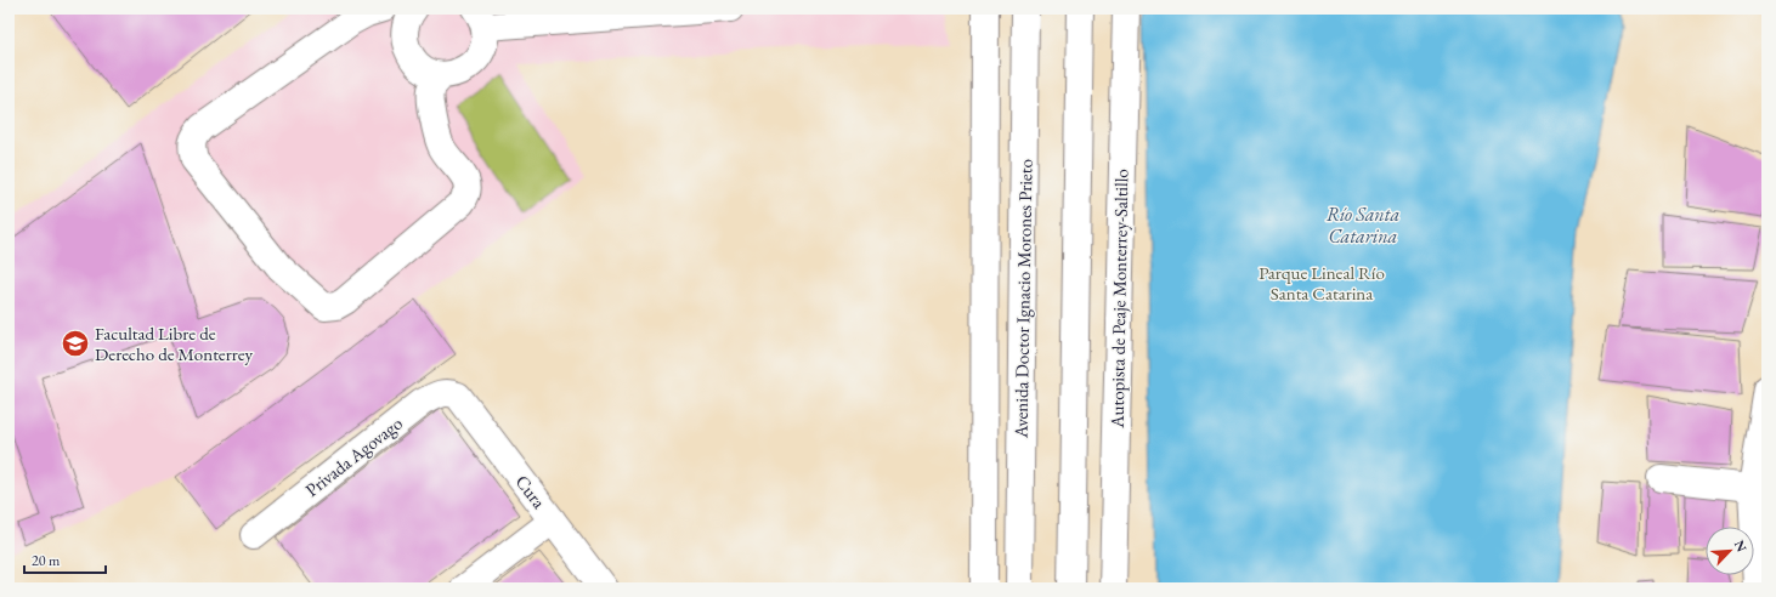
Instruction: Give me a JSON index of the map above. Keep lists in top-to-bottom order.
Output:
{
  "streets": {
    "main road": [
      "Avenida Doctor Ignacio Morones Prieto",
      "Autopista de Peaje Monterrey-Saltillo",
      "Privada Agovago",
      "Cura"
    ]
  },
  "crossings": [
    ["Privada Agovago", "Cura"]
  ],
  "water": ["Río Santa Catarina"],
  "parks": ["Parque Lineal Río Santa Catarina"],
  "places": {
    "school or university": ["Facultad Libre de Derecho de Monterrey"]
  },
  "scale_bar": "20 m",
  "north": "top right"
}
